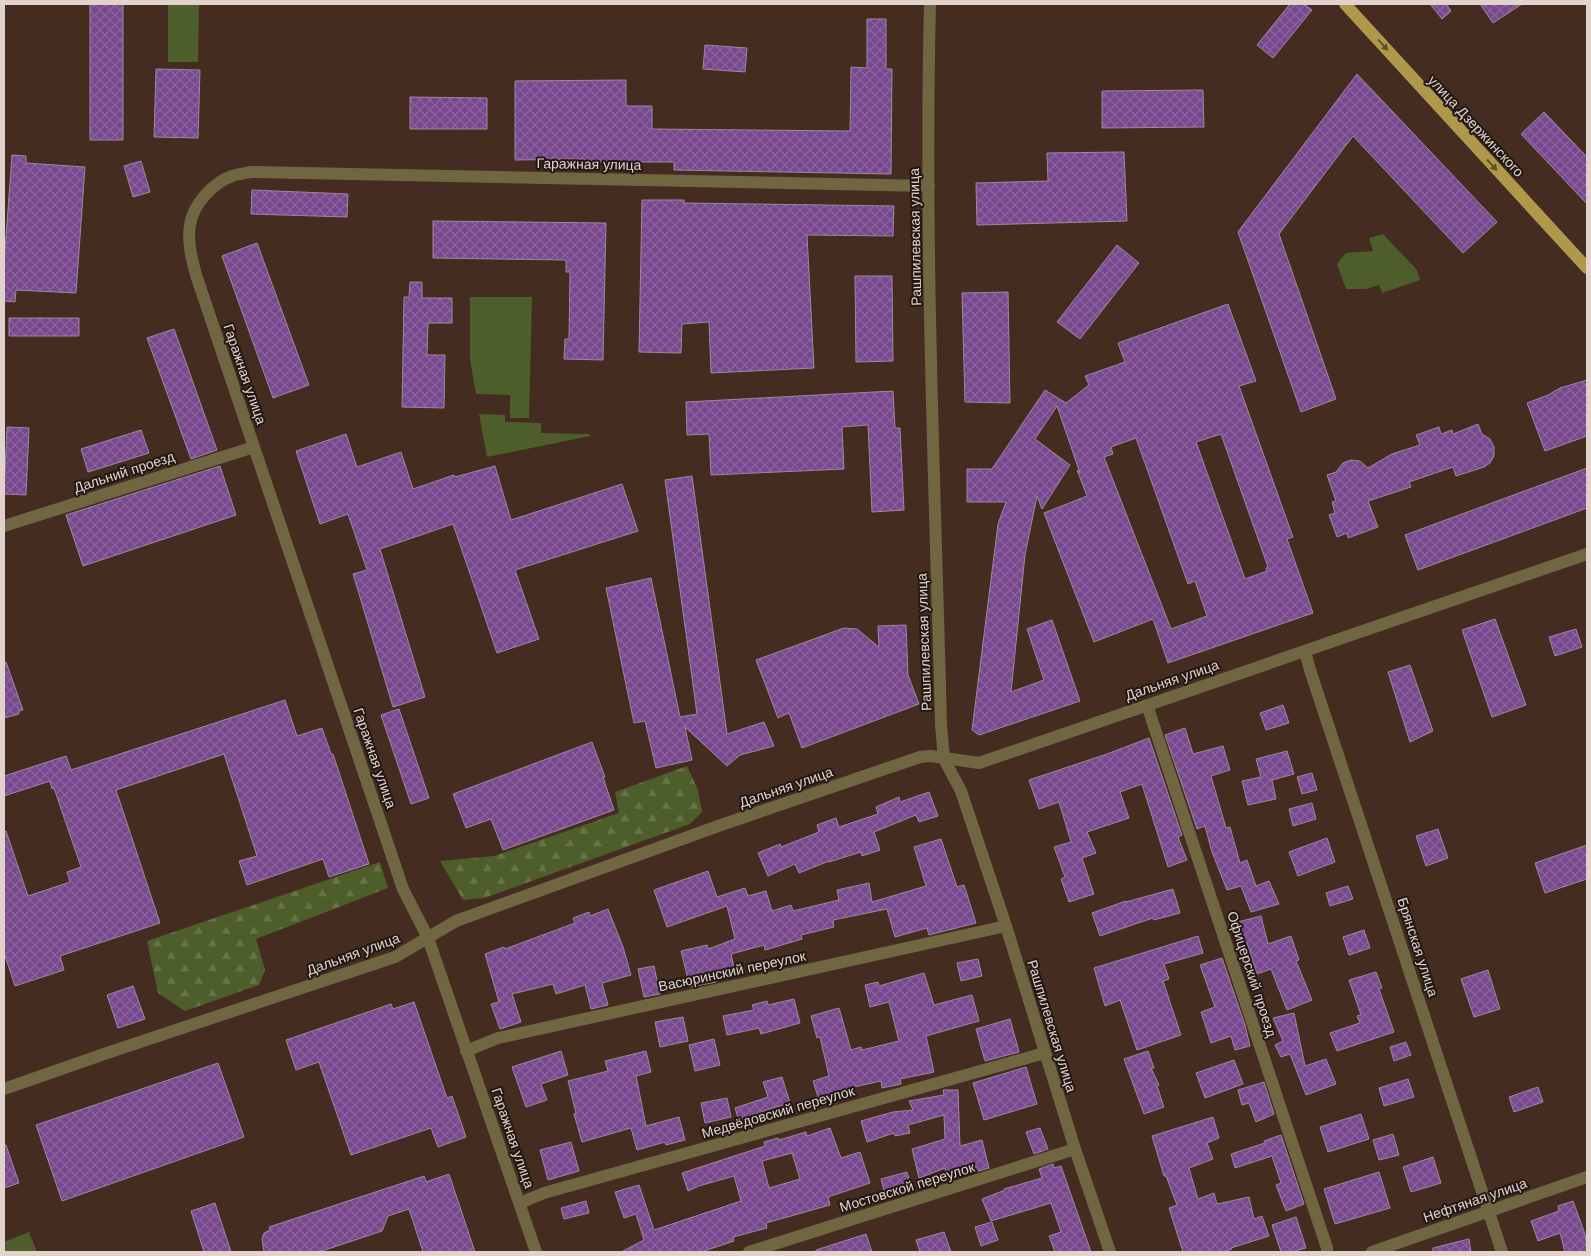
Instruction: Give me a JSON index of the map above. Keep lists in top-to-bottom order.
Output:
{
  "streets": {
    "main road": ["улица Дзержинского"],
    "street": [
      "Гаражная улица",
      "Рашпилевская улица",
      "Дальний проезд",
      "Дальняя улица",
      "Брянская улица",
      "Васюринский переулок",
      "Офицерский проезд",
      "Медвёдовский переулок",
      "Мостовской переулок",
      "Нефтяная улица"
    ]
  },
  "crossings": [
    ["Гаражная улица", "Рашпилевская улица"],
    ["Гаражная улица", "Дальний проезд"],
    ["Гаражная улица", "Дальняя улица"],
    ["Гаражная улица", "Васюринский переулок"],
    ["Гаражная улица", "Медвёдовский переулок"],
    ["Рашпилевская улица", "Дальняя улица"],
    ["Рашпилевская улица", "Васюринский переулок"],
    ["Рашпилевская улица", "Медвёдовский переулок"],
    ["Рашпилевская улица", "Мостовской переулок"],
    ["Дальняя улица", "Брянская улица"],
    ["Дальняя улица", "Офицерский проезд"],
    ["Брянская улица", "Нефтяная улица"]
  ],
  "one_way": ["улица Дзержинского"]
}
